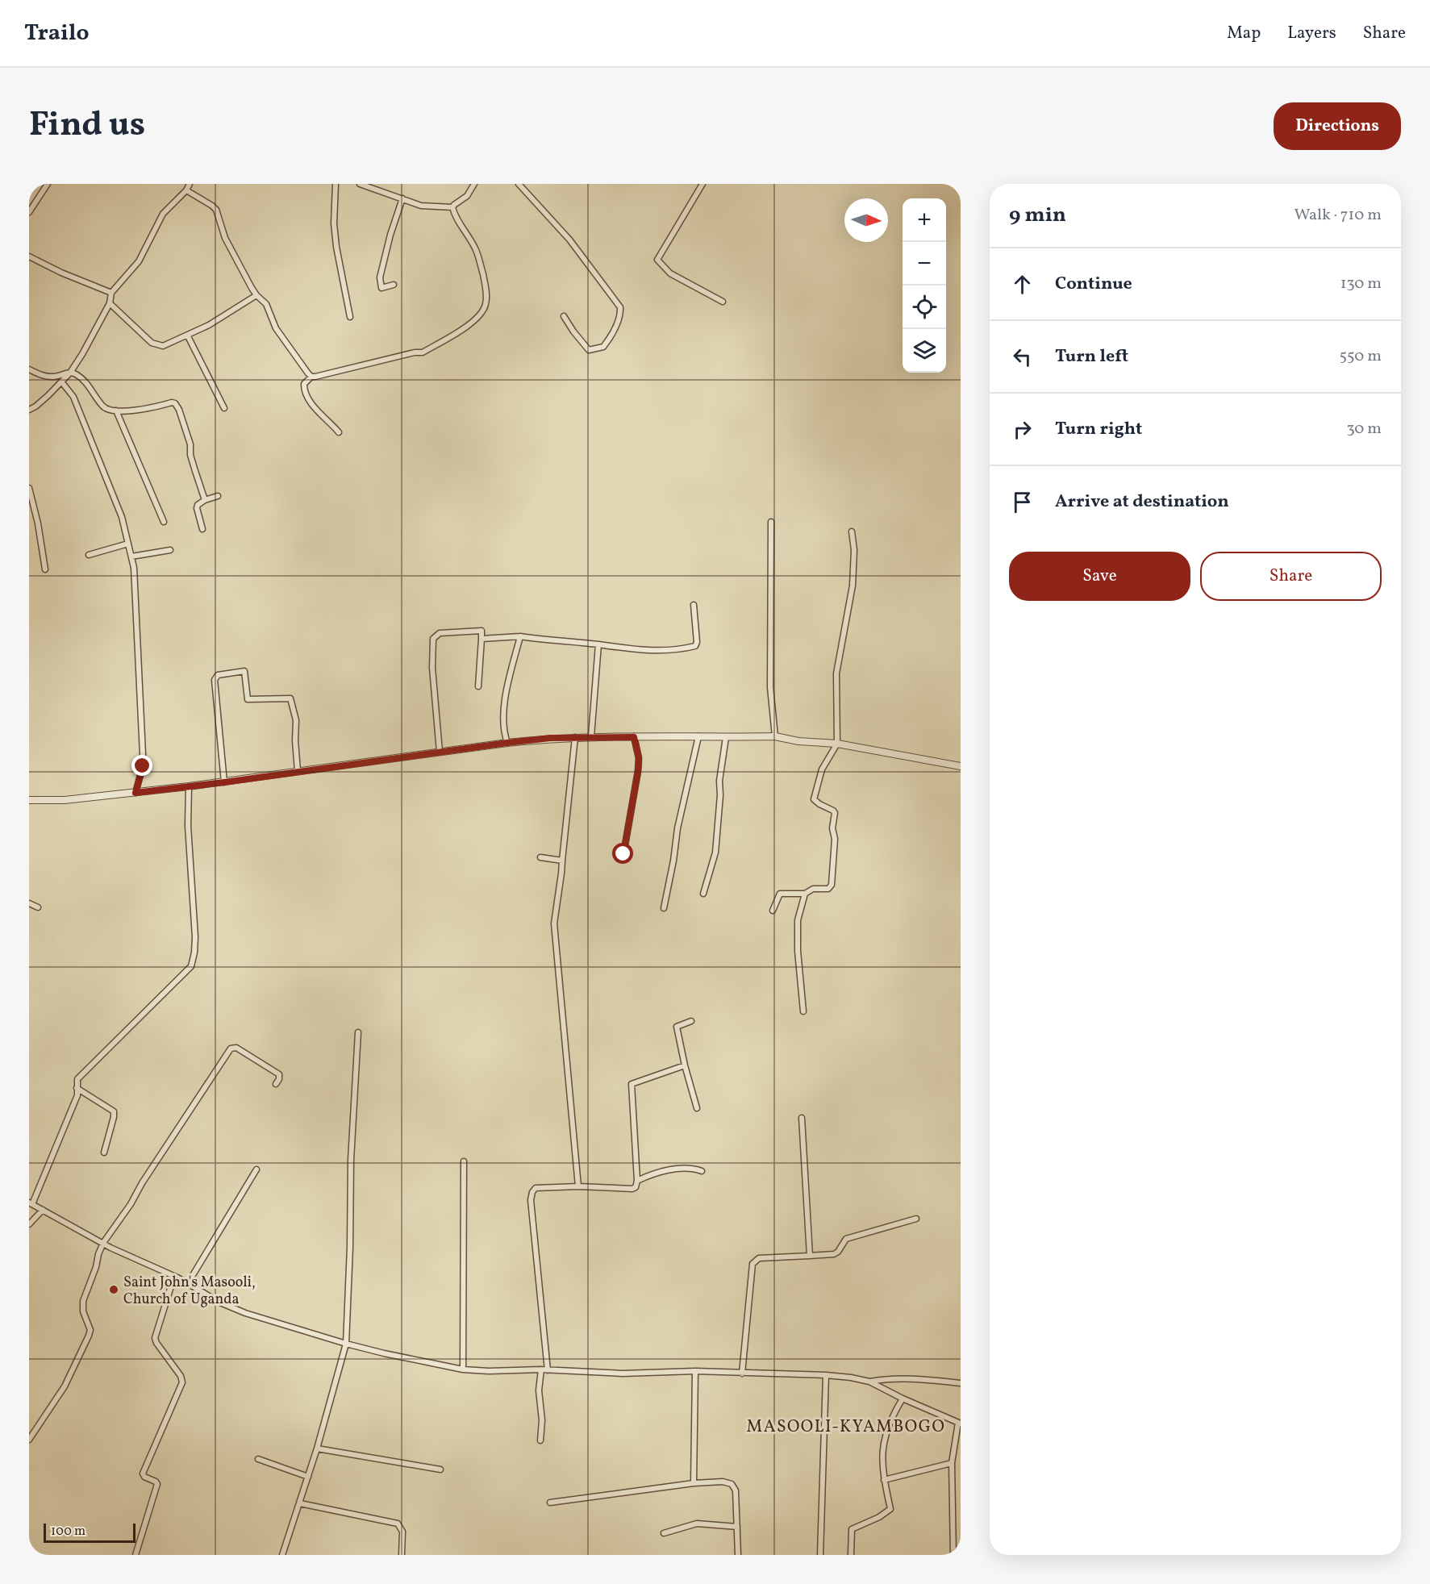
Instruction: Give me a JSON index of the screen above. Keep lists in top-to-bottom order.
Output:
{
  "districts": ["MASOOLI-KYAMBOGO"],
  "places": ["Saint John's Masooli, Church of Uganda"],
  "scale_bar": "100 m",
  "north": "right",
  "page": {
    "header": "Trailo",
    "nav": ["Map", "Layers", "Share"],
    "title": "Find us",
    "buttons": [
      "Directions",
      ["Save", "Share"]
    ],
    "heading": ["9 min", "Walk · 710 m"],
    "map_buttons": ["+", "−"],
    "list": [
      ["Continue", "130 m"],
      ["Turn left", "550 m"],
      ["Turn right", "30 m"],
      "Arrive at destination"
    ],
    "scale": "100 m"
  }
}
